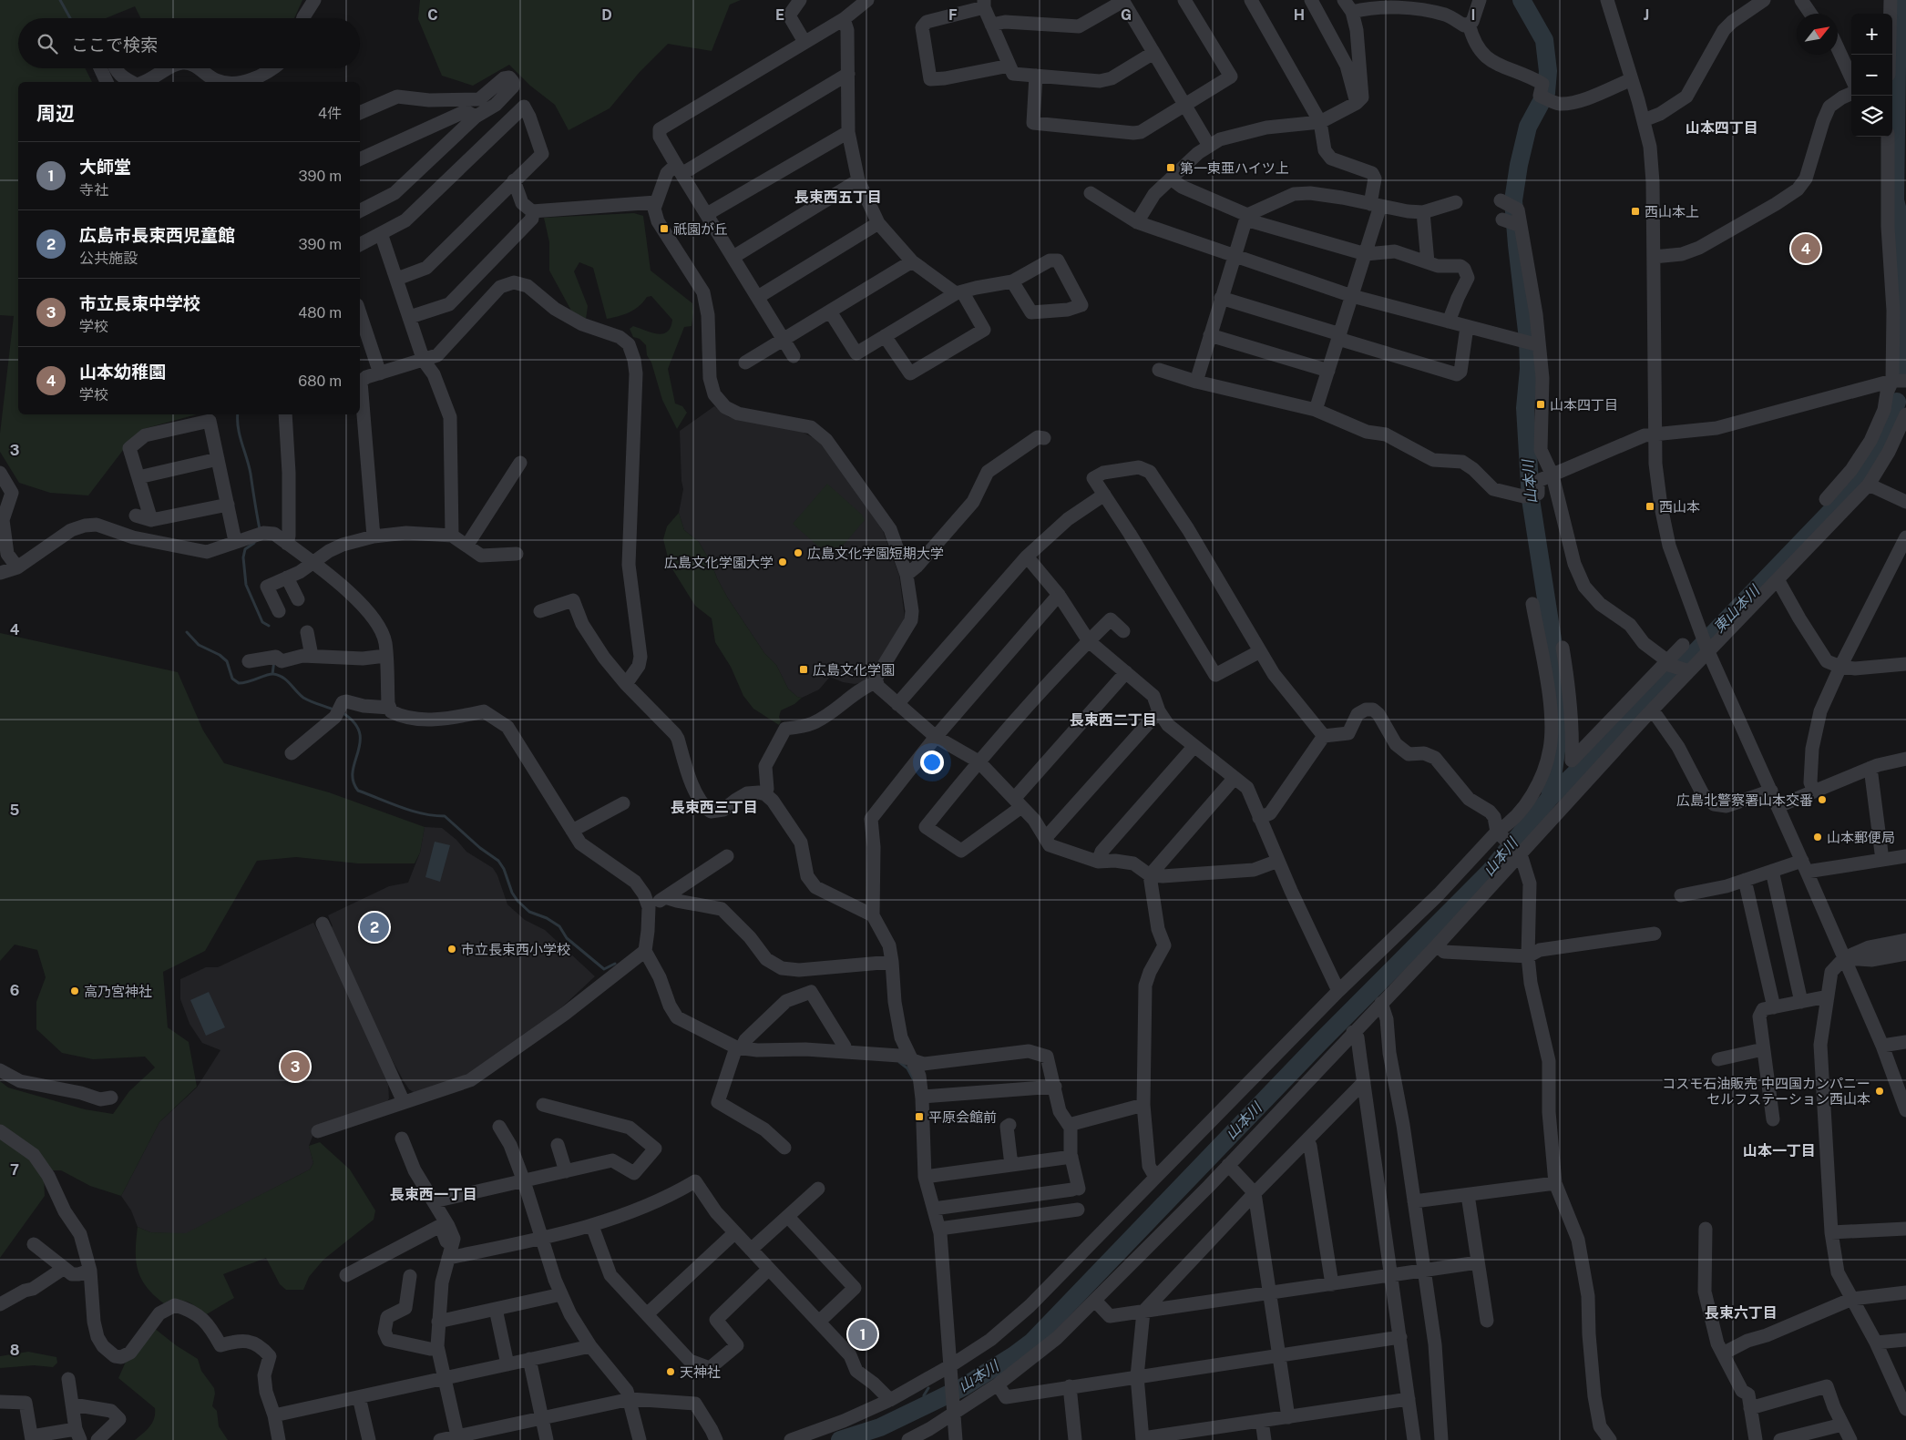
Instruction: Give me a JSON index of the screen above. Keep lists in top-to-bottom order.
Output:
{
  "districts": [
    "山本四丁目",
    "長束西五丁目",
    "長束西二丁目",
    "長束西三丁目",
    "山本一丁目",
    "長束西一丁目",
    "長束六丁目"
  ],
  "water": ["山本川", "東山本川"],
  "places": {
    "transit": [
      "第一東亜ハイツ上",
      "西山本上",
      "祇園が丘",
      "山本四丁目",
      "西山本",
      "広島文化学園",
      "平原会館前"
    ],
    "other": [
      "広島文化学園短期大学",
      "広島文化学園大学",
      "広島北警察署山本交番",
      "山本郵便局",
      "市立長束西小学校",
      "高乃宮神社",
      "コスモ石油販売 中四国カンパニー セルフステーション西山本",
      "天神社"
    ]
  },
  "north": "top right",
  "page": {
    "map_buttons": ["+", "−"],
    "search": "ここで検索",
    "heading": ["周辺", "4件"],
    "list": [
      {
        "mark": "1",
        "name": "大師堂",
        "note": "寺社",
        "value": "390 m"
      },
      {
        "mark": "2",
        "name": "広島市長束西児童館",
        "note": "公共施設",
        "value": "390 m"
      },
      {
        "mark": "3",
        "name": "市立長束中学校",
        "note": "学校",
        "value": "480 m"
      },
      {
        "mark": "4",
        "name": "山本幼稚園",
        "note": "学校",
        "value": "680 m"
      }
    ],
    "pins": [
      "4",
      "2",
      "3",
      "1"
    ]
  },
  "grid": {
    "columns": [
      "C",
      "D",
      "E",
      "F",
      "G",
      "H",
      "I",
      "J"
    ],
    "rows": [
      "3",
      "4",
      "5",
      "6",
      "7",
      "8"
    ]
  }
}
